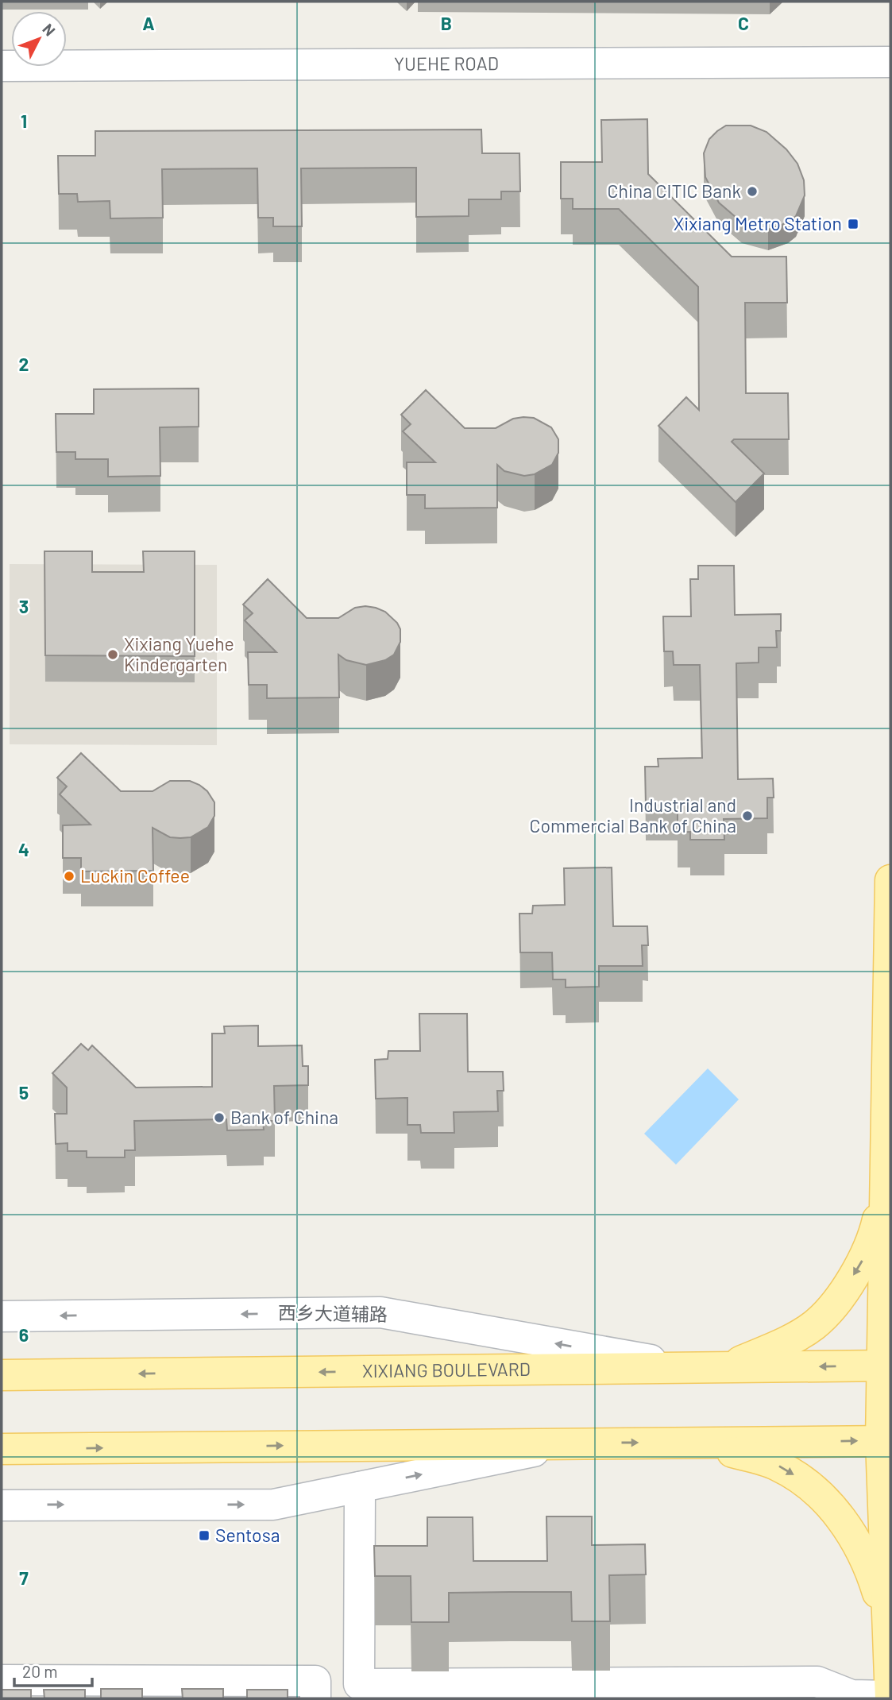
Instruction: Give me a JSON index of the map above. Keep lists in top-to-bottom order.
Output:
{
  "streets": {
    "main road": ["XIXIANG BOULEVARD"],
    "street": ["YUEHE ROAD", "西乡大道辅路"]
  },
  "crossings": [
    ["西乡大道辅路", "XIXIANG BOULEVARD"]
  ],
  "places": {
    "other": [
      "China CITIC Bank",
      "Xixiang Yuehe Kindergarten",
      "Industrial and Commercial Bank of China",
      "Luckin Coffee",
      "Bank of China"
    ],
    "transit": ["Xixiang Metro Station", "Sentosa"]
  },
  "scale_bar": "20 m",
  "north": "top right",
  "grid": {
    "columns": ["A", "B", "C"],
    "rows": [
      "1",
      "2",
      "3",
      "4",
      "5",
      "6",
      "7"
    ]
  }
}
